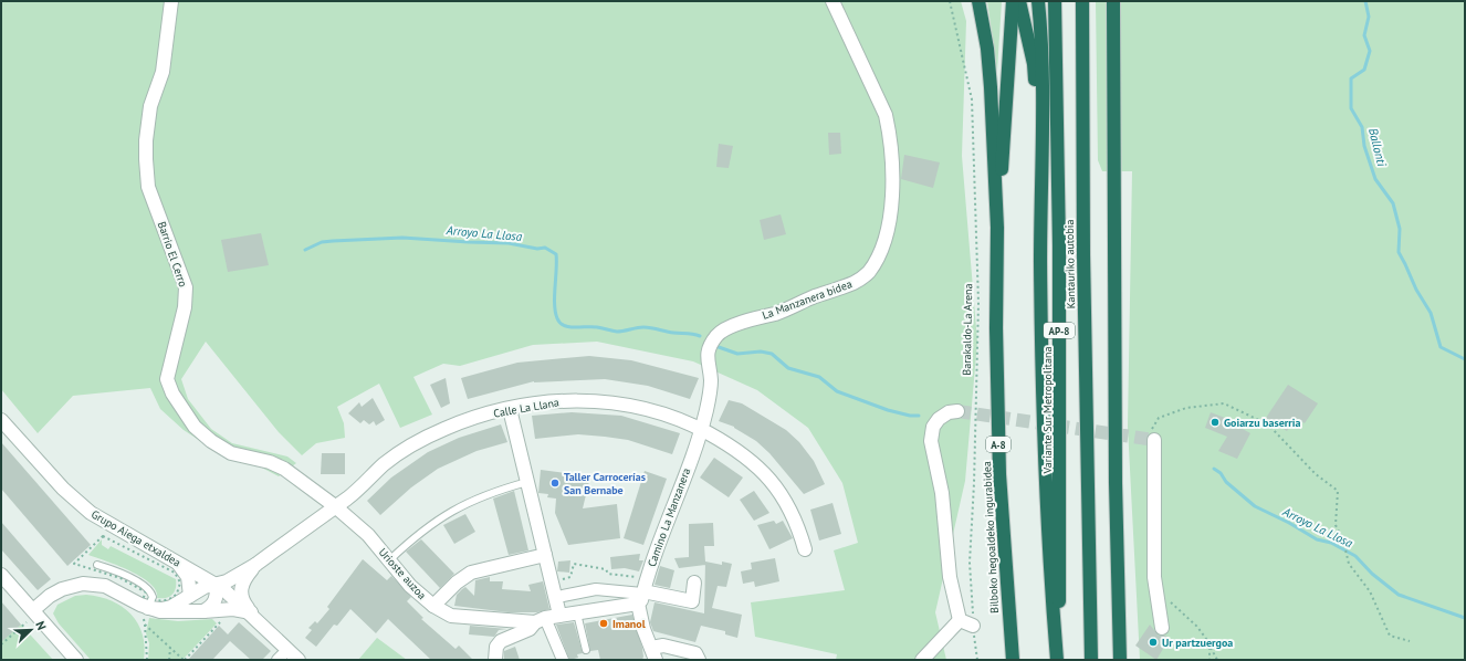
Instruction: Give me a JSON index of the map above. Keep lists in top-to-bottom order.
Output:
{
  "streets": {
    "highway": [
      "Kantauriko autobia",
      "AP-8",
      "Variante Sur Metropolitana",
      "A-8",
      "Bilboko hegoaldeko ingurabidea"
    ],
    "street": [
      "Barrio El Cerro",
      "La Manzanera bidea",
      "Calle La Llana",
      "Camino La Manzanera",
      "Grupo Aiega etxaldea",
      "Urioste auzoa"
    ],
    "path": ["Barakaldo-La Arena"]
  },
  "crossings": [
    ["Barrio El Cerro", "Calle La Llana"],
    ["Barrio El Cerro", "Urioste auzoa"],
    ["La Manzanera bidea", "Calle La Llana"],
    ["La Manzanera bidea", "Camino La Manzanera"],
    ["Calle La Llana", "Camino La Manzanera"],
    ["Calle La Llana", "Urioste auzoa"],
    ["A-8", "Bilboko hegoaldeko ingurabidea"]
  ],
  "water": ["Ballonti", "Arroyo La Llosa"],
  "places": [
    "Goiarzu baserria",
    "Taller Carrocerías San Bernabe",
    "Imanol",
    "Ur partzuergoa"
  ],
  "north": "top right"
}
